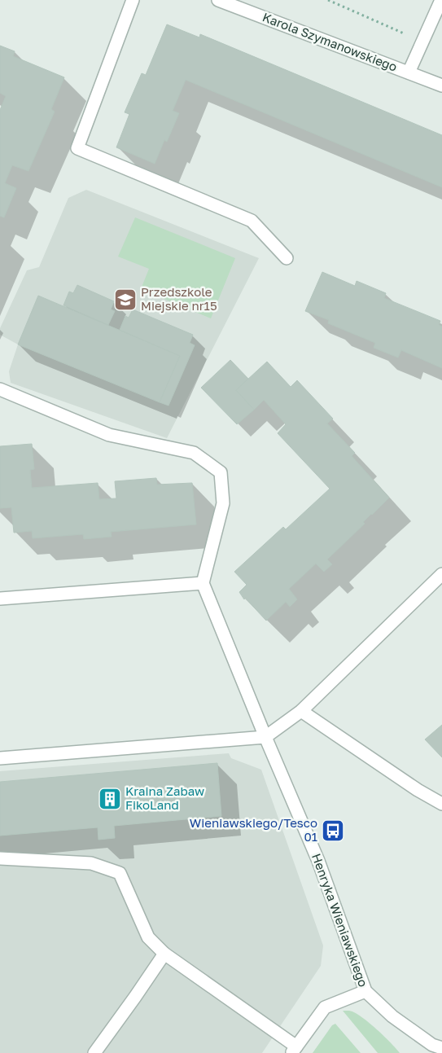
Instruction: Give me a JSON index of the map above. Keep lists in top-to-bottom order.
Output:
{
  "streets": {
    "street": ["Karola Szymanowskiego", "Henryka Wieniawskiego"]
  },
  "places": {
    "school or university": ["Przedszkole Miejskie nr15"],
    "building": ["Kraina Zabaw FikoLand"],
    "bus stop": ["Wieniawskiego/Tesco 01"]
  }
}
